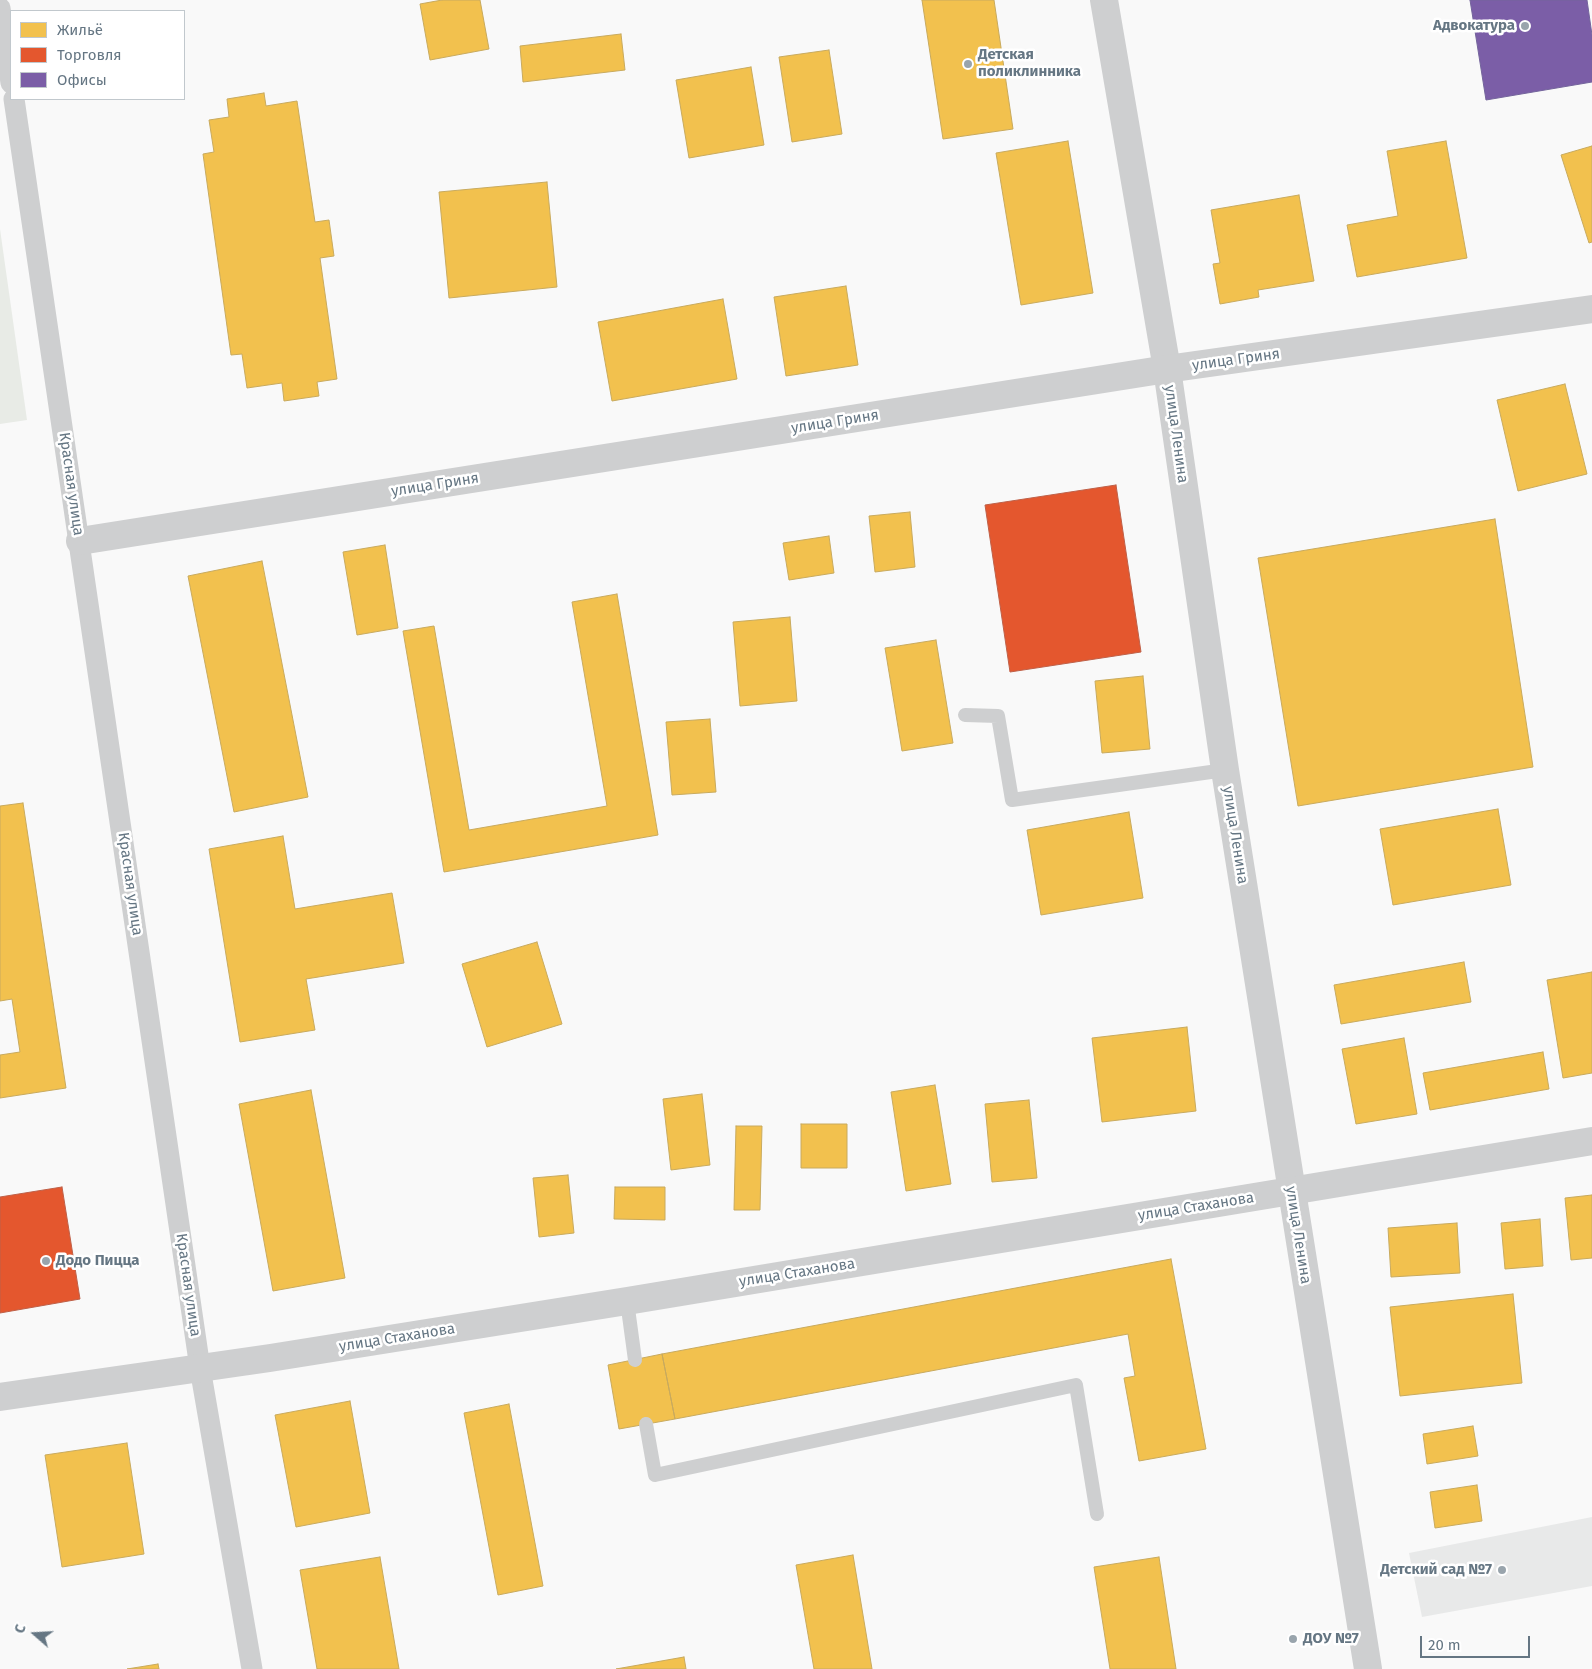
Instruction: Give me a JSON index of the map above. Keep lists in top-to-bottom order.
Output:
{
  "streets": {
    "street": [
      "улица Гриня",
      "улица Ленина",
      "Красная улица",
      "улица Стаханова"
    ]
  },
  "crossings": [
    ["улица Гриня", "улица Ленина"],
    ["улица Гриня", "Красная улица"],
    ["улица Ленина", "улица Стаханова"],
    ["Красная улица", "улица Стаханова"]
  ],
  "places": [
    "Адвокатура",
    "Детская поликлинника",
    "Додо Пицца",
    "Детский сад №7",
    "ДОУ №7"
  ],
  "legend": ["Жильё", "Торговля", "Офисы"],
  "scale_bar": "20 m",
  "north": "left"
}
